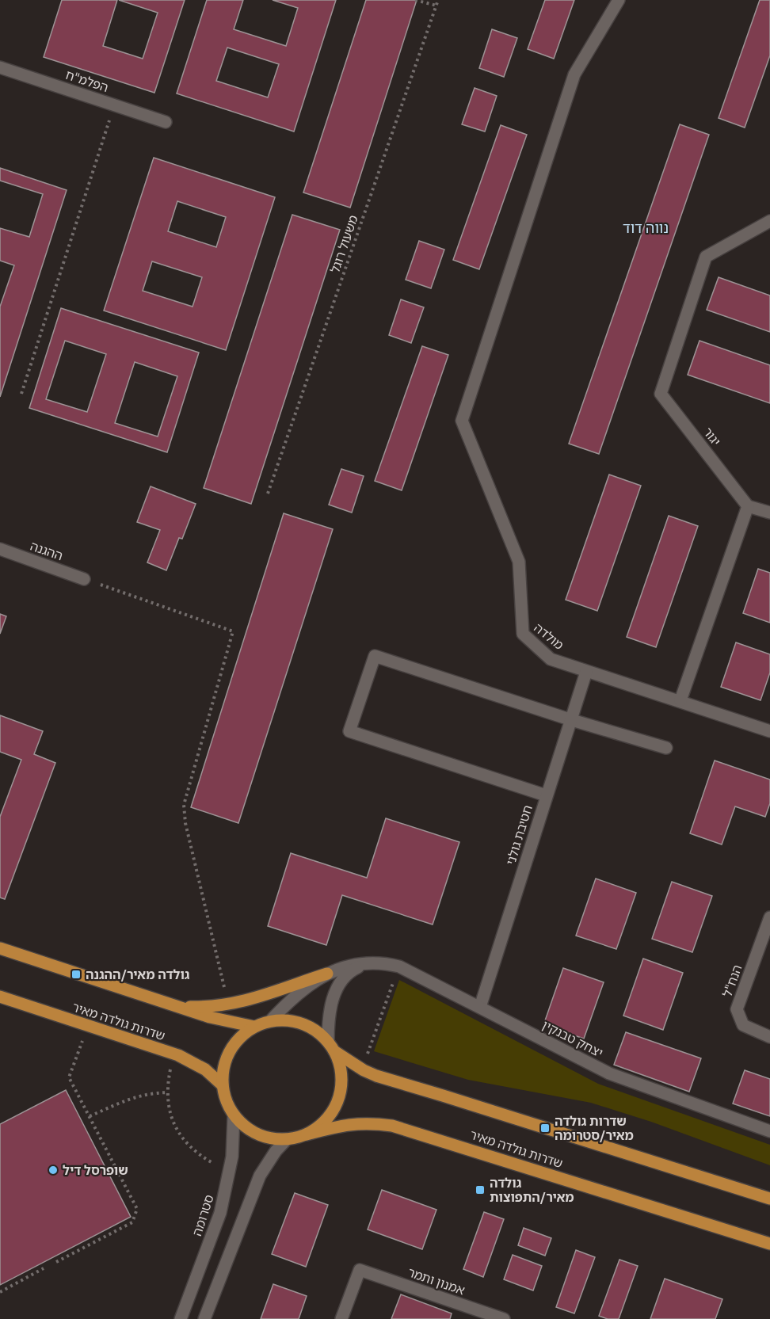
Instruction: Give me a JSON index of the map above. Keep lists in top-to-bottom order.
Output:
{
  "streets": {
    "main road": ["שדרות גולדה מאיר"],
    "street": [
      "הפלמ\"ח",
      "יגור",
      "ההגנה",
      "מולדה",
      "חטיבת גולני",
      "הנח\"ל",
      "יצחק טבנקין",
      "סטרומה",
      "אמנון ותמר"
    ],
    "path": ["משעול רוגל"]
  },
  "crossings": [
    ["מולדה", "חטיבת גולני"],
    ["חטיבת גולני", "יצחק טבנקין"],
    ["שדרות גולדה מאיר", "יצחק טבנקין"],
    ["שדרות גולדה מאיר", "סטרומה"],
    ["יצחק טבנקין", "סטרומה"]
  ],
  "districts": ["נווה דוד"],
  "places": {
    "transit": ["גולדה מאיר/ההגנה", "שדרות גולדה מאיר/סטרומה", "גולדה מאיר/התפוצות"],
    "other": ["שופרסל דיל"]
  }
}
